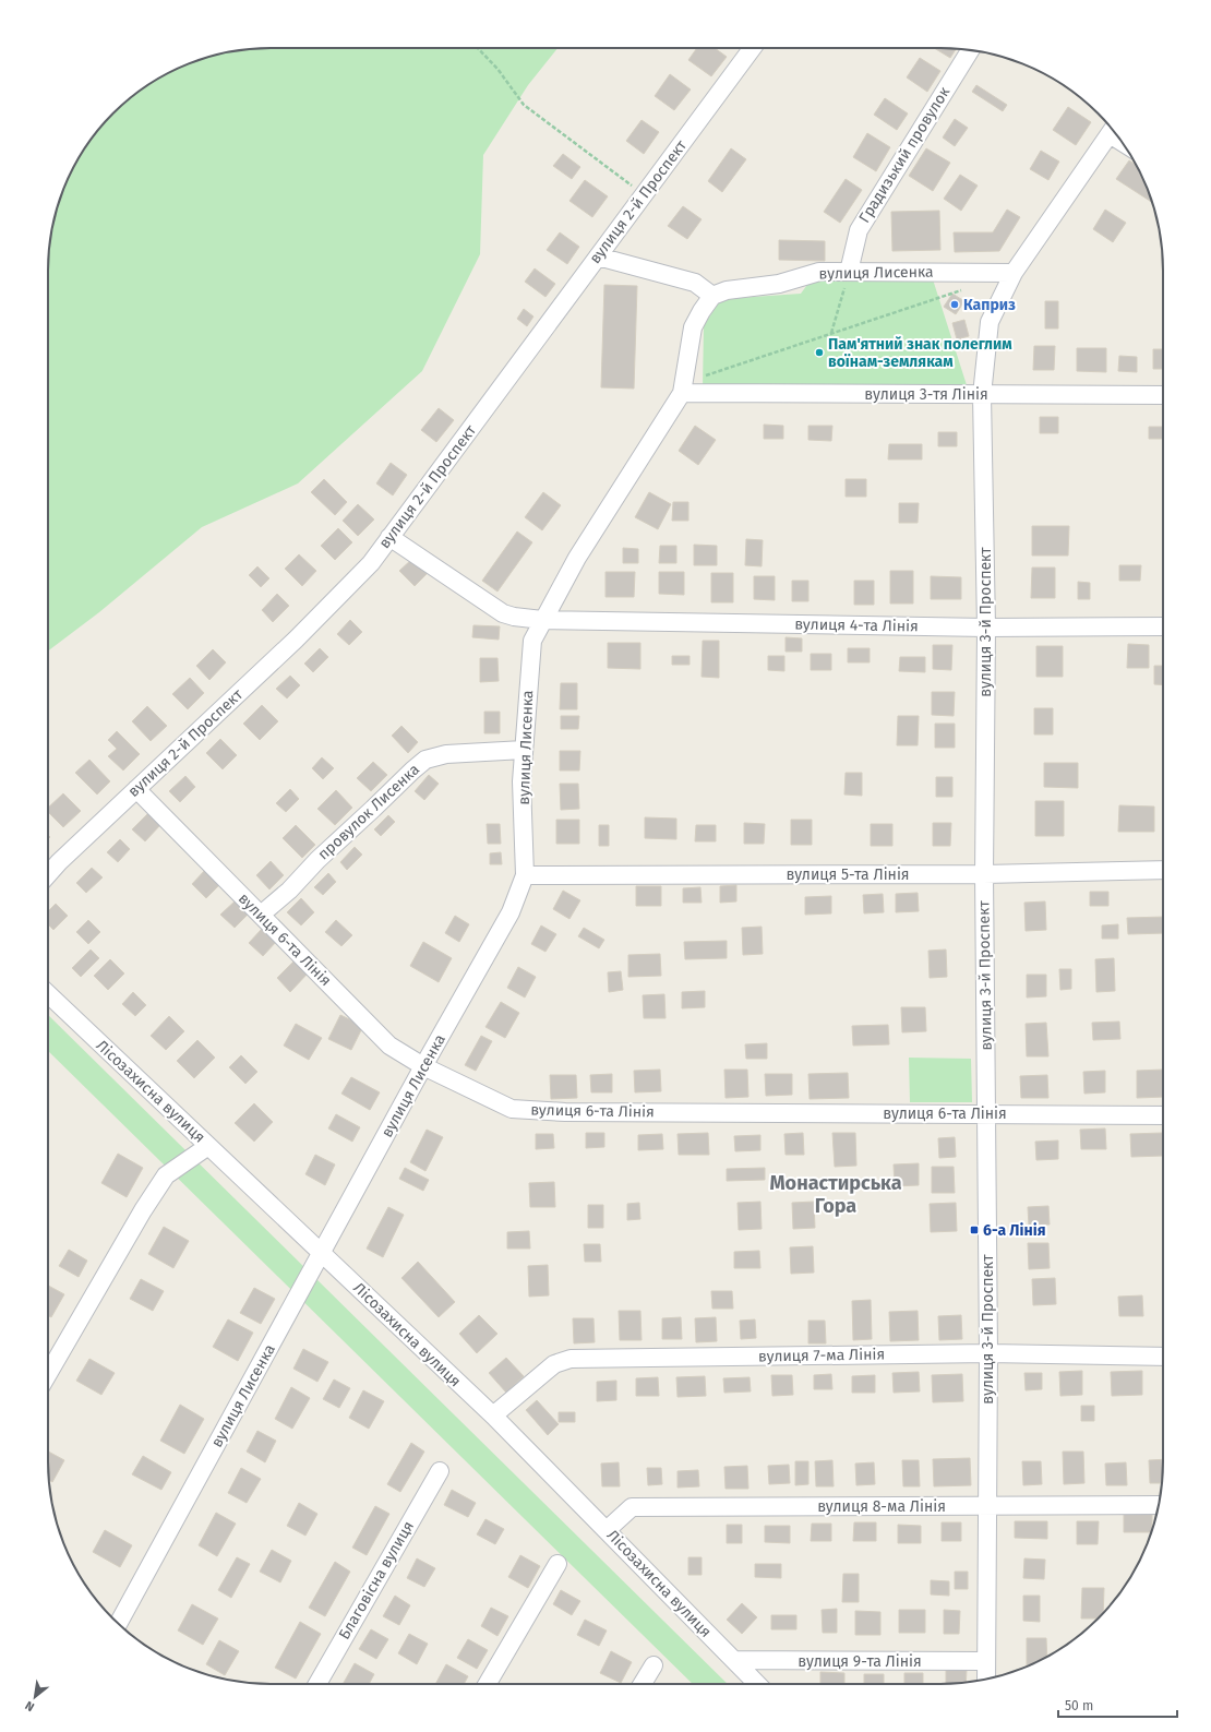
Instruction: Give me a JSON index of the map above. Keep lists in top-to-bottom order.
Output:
{
  "streets": {
    "street": [
      "Градизький провулок",
      "вулиця 2-й Проспект",
      "вулиця Лисенка",
      "вулиця 3-тя Лінія",
      "вулиця 3-й Проспект",
      "вулиця 4-та Лінія",
      "провулок Лисенка",
      "вулиця 5-та Лінія",
      "вулиця 6-та Лінія",
      "Лісозахисна вулиця",
      "вулиця 7-ма Лінія",
      "вулиця 8-ма Лінія",
      "Благовісна вулиця",
      "вулиця 9-та Лінія"
    ]
  },
  "crossings": [
    ["Градизький провулок", "вулиця Лисенка"],
    ["вулиця 2-й Проспект", "вулиця 4-та Лінія"],
    ["вулиця 2-й Проспект", "вулиця 6-та Лінія"],
    ["вулиця Лисенка", "вулиця 3-тя Лінія"],
    ["вулиця Лисенка", "вулиця 3-й Проспект"],
    ["вулиця Лисенка", "вулиця 4-та Лінія"],
    ["вулиця Лисенка", "провулок Лисенка"],
    ["вулиця Лисенка", "вулиця 5-та Лінія"],
    ["вулиця Лисенка", "вулиця 6-та Лінія"],
    ["вулиця Лисенка", "Лісозахисна вулиця"],
    ["вулиця 3-тя Лінія", "вулиця 3-й Проспект"],
    ["вулиця 3-й Проспект", "вулиця 4-та Лінія"],
    ["вулиця 3-й Проспект", "вулиця 5-та Лінія"],
    ["вулиця 3-й Проспект", "вулиця 6-та Лінія"],
    ["вулиця 3-й Проспект", "вулиця 7-ма Лінія"],
    ["вулиця 3-й Проспект", "вулиця 8-ма Лінія"],
    ["вулиця 3-й Проспект", "вулиця 9-та Лінія"],
    ["провулок Лисенка", "вулиця 6-та Лінія"],
    ["Лісозахисна вулиця", "вулиця 7-ма Лінія"],
    ["Лісозахисна вулиця", "вулиця 8-ма Лінія"],
    ["Лісозахисна вулиця", "вулиця 9-та Лінія"]
  ],
  "districts": ["Монастирська Гора"],
  "places": {
    "other": ["Каприз", "Пам'ятний знак полеглим воїнам-землякам"],
    "transit": ["6-а Лінія"]
  },
  "scale_bar": "50 m",
  "north": "bottom left"
}
